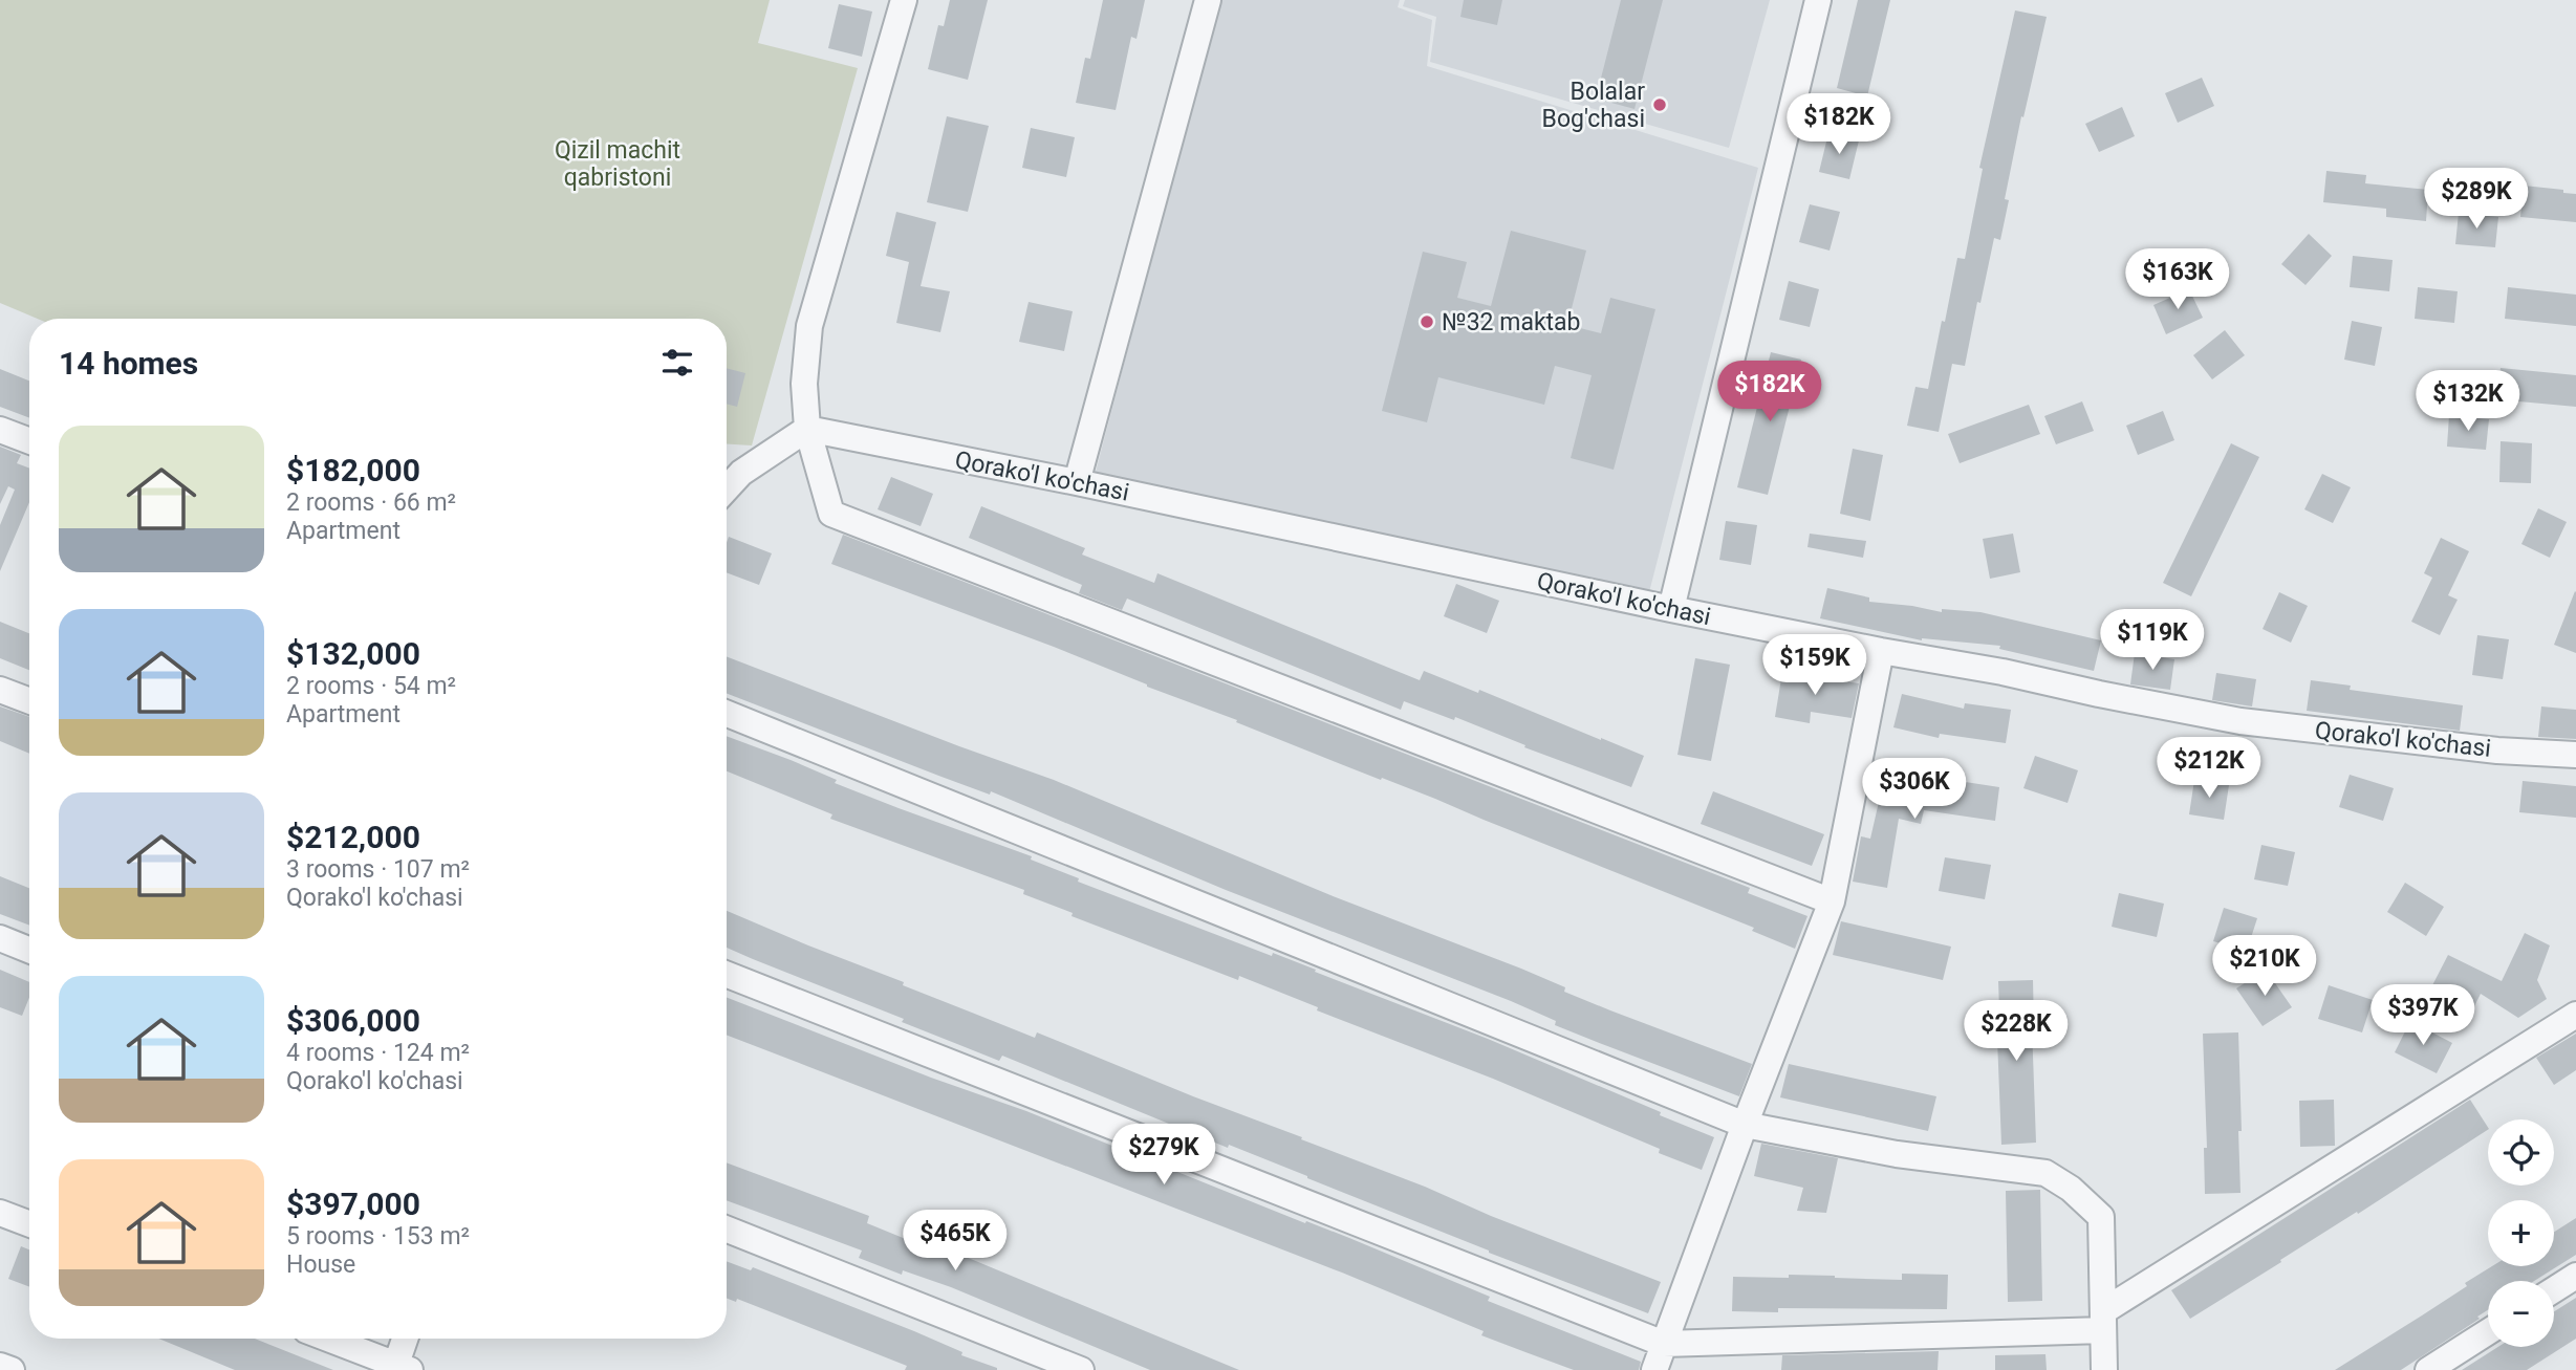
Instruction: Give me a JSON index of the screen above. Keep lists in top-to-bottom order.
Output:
{
  "streets": {
    "street": ["Qorako'l ko'chasi"]
  },
  "parks": ["Qizil machit qabristoni"],
  "places": ["Bolalar Bog'chasi", "№32 maktab"],
  "page": {
    "price": [
      "$182K",
      "$289K",
      "$163K",
      "$182K",
      "$132K",
      "$119K",
      "$159K",
      "$212K",
      "$306K",
      "$210K",
      "$397K",
      "$228K",
      "$279K",
      "$465K"
    ],
    "heading": "14 homes",
    "list": [
      {
        "name": "$182,000",
        "note": "2 rooms · 66 m² · Apartment"
      },
      {
        "name": "$132,000",
        "note": "2 rooms · 54 m² · Apartment"
      },
      {
        "name": "$212,000",
        "note": "3 rooms · 107 m² · Qorako'l ko'chasi"
      },
      {
        "name": "$306,000",
        "note": "4 rooms · 124 m² · Qorako'l ko'chasi"
      },
      {
        "name": "$397,000",
        "note": "5 rooms · 153 m² · House"
      }
    ],
    "map_buttons": ["+", "−"]
  }
}
